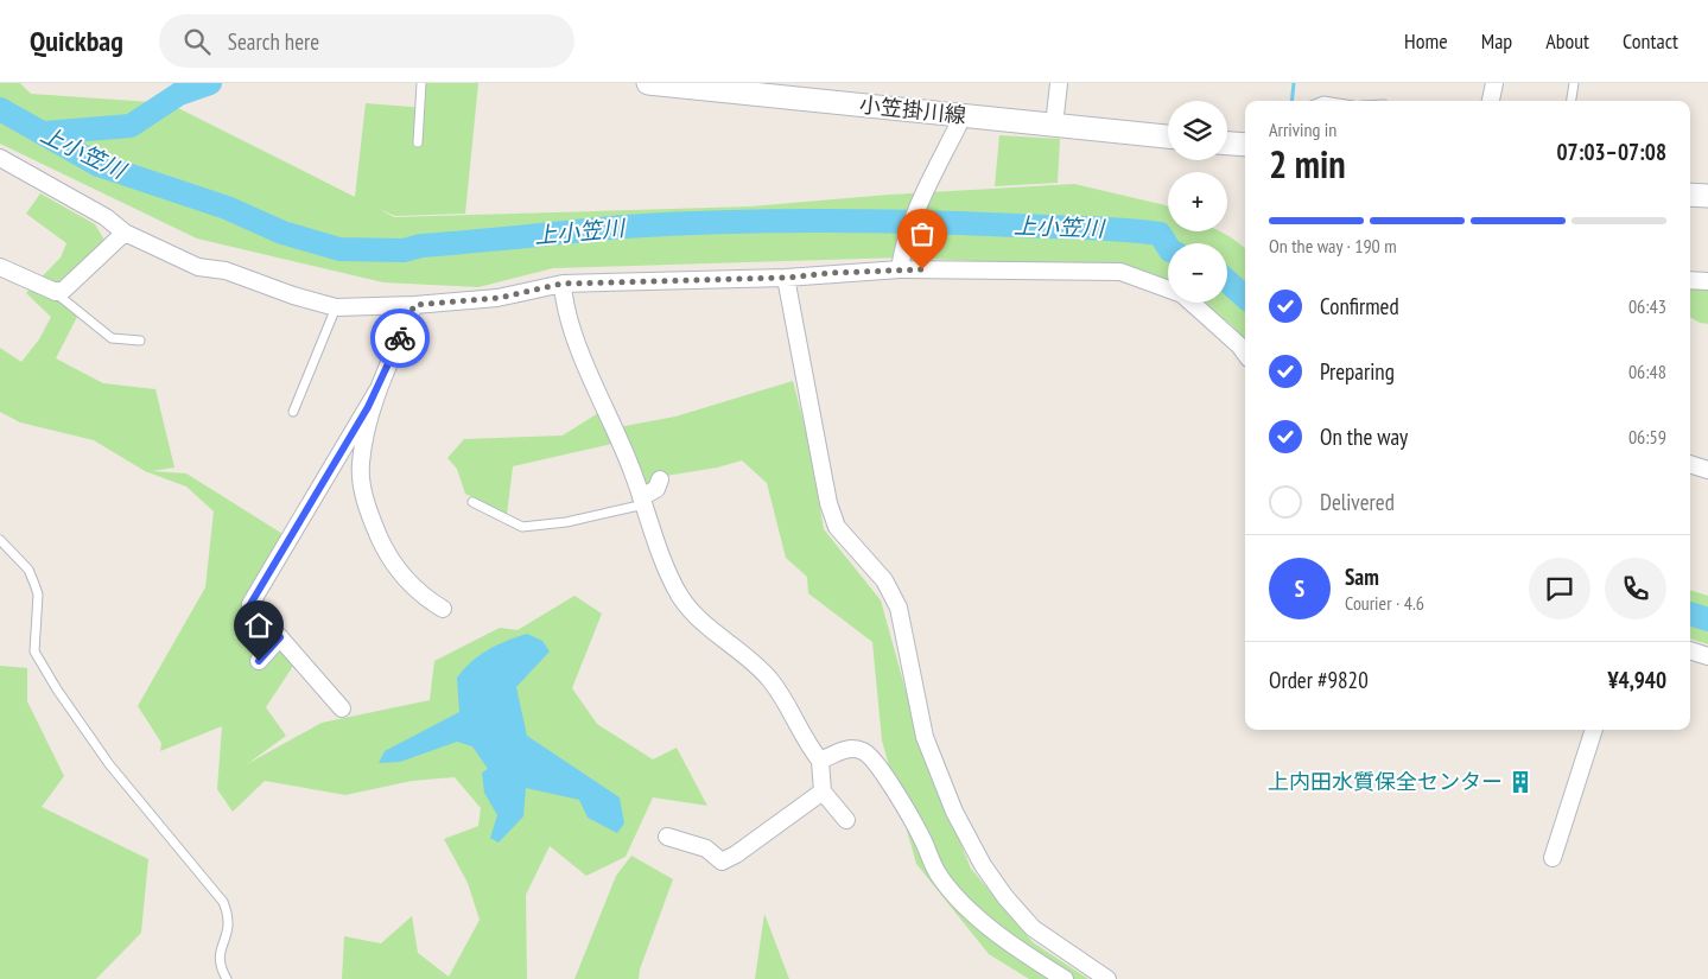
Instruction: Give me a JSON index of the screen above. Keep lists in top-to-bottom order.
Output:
{
  "streets": {
    "main road": ["小笠掛川線"]
  },
  "water": ["上小笠川"],
  "places": {
    "building": ["上内田水質保全センター"]
  },
  "page": {
    "header": "Quickbag",
    "search": "Search here",
    "nav": [
      "Home",
      "Map",
      "About",
      "Contact"
    ],
    "map_buttons": ["+", "−"],
    "heading": ["2 min", "Arriving in", "07:03–07:08"],
    "panel": [
      "Sam",
      "Courier · 4.6",
      "Order #9820",
      "¥4,940"
    ],
    "bar": "On the way · 190 m",
    "list": [
      ["Confirmed", "06:43"],
      ["Preparing", "06:48"],
      ["On the way", "06:59"],
      "Delivered"
    ],
    "round": "S"
  }
}
